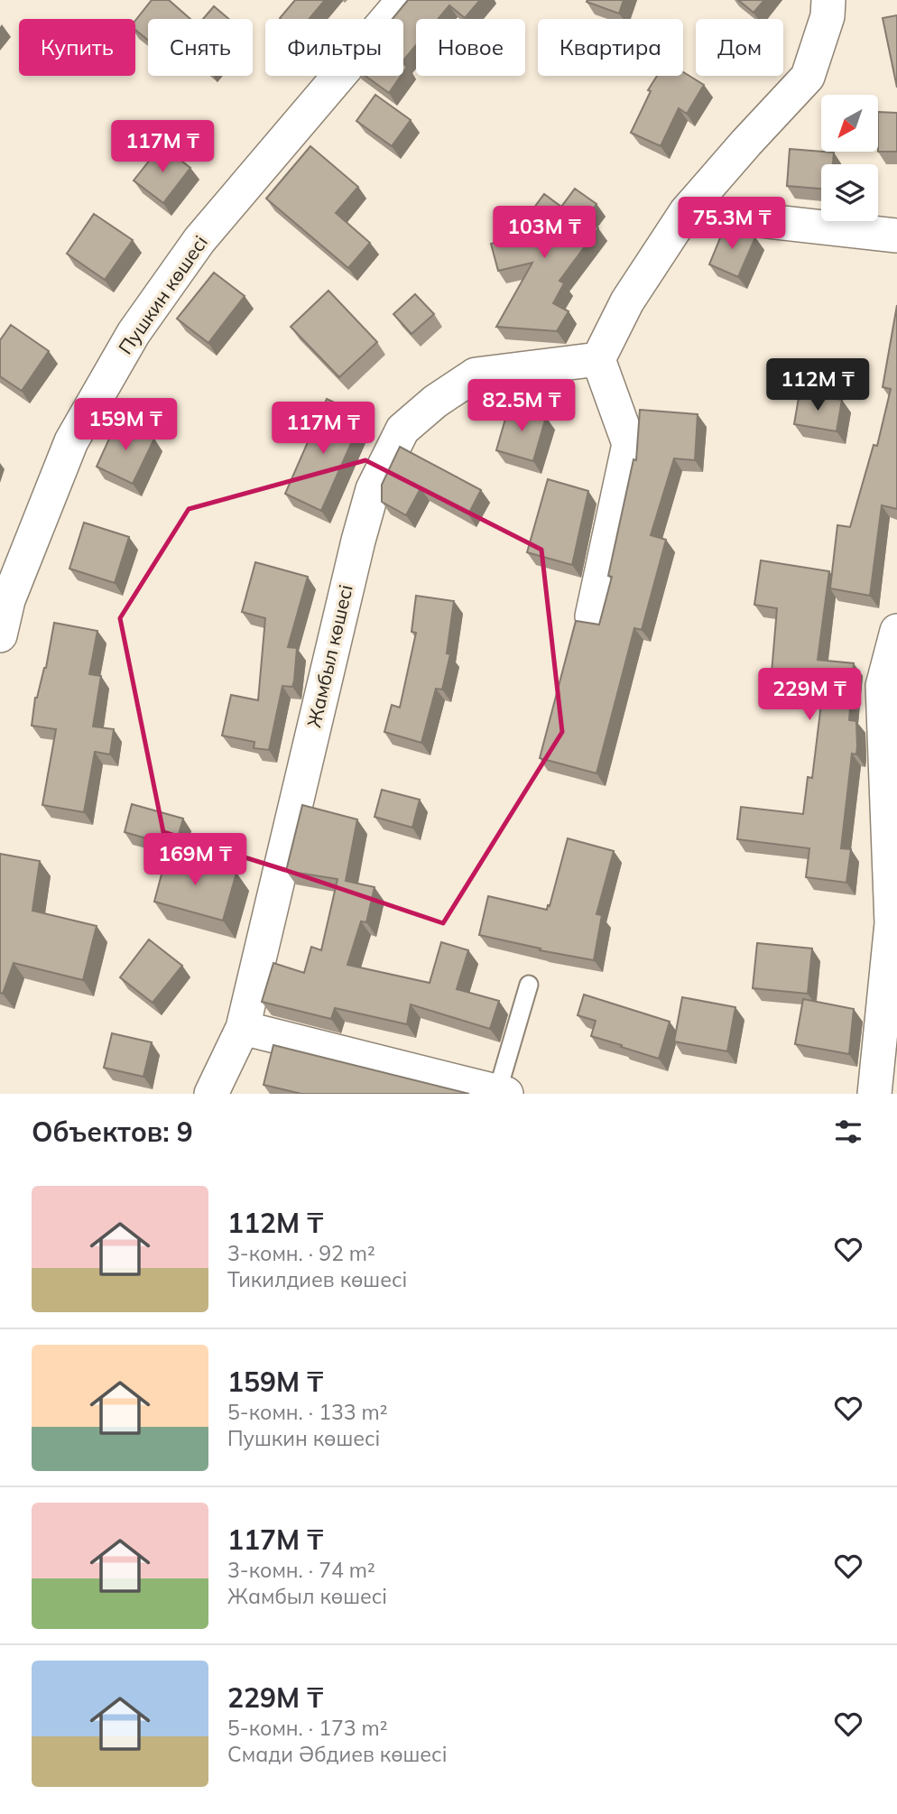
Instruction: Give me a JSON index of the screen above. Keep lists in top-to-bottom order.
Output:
{
  "streets": {
    "street": ["Пушкин көшесі", "Жамбыл көшесі"]
  },
  "north": "bottom left",
  "page": {
    "chip": [
      "Купить",
      "Снять",
      "Фильтры",
      "Новое",
      "Квартира",
      "Дом"
    ],
    "price": [
      "117M ₸",
      "75.3M ₸",
      "103M ₸",
      "112M ₸",
      "82.5M ₸",
      "159M ₸",
      "117M ₸",
      "229M ₸",
      "169M ₸"
    ],
    "heading": "Объектов: 9",
    "list": [
      {
        "name": "112M ₸",
        "note": "3-комн. · 92 m² · Тикилдиев көшесі"
      },
      {
        "name": "159M ₸",
        "note": "5-комн. · 133 m² · Пушкин көшесі"
      },
      {
        "name": "117M ₸",
        "note": "3-комн. · 74 m² · Жамбыл көшесі"
      },
      {
        "name": "229M ₸",
        "note": "5-комн. · 173 m² · Смади Әбдиев көшесі"
      }
    ]
  }
}
